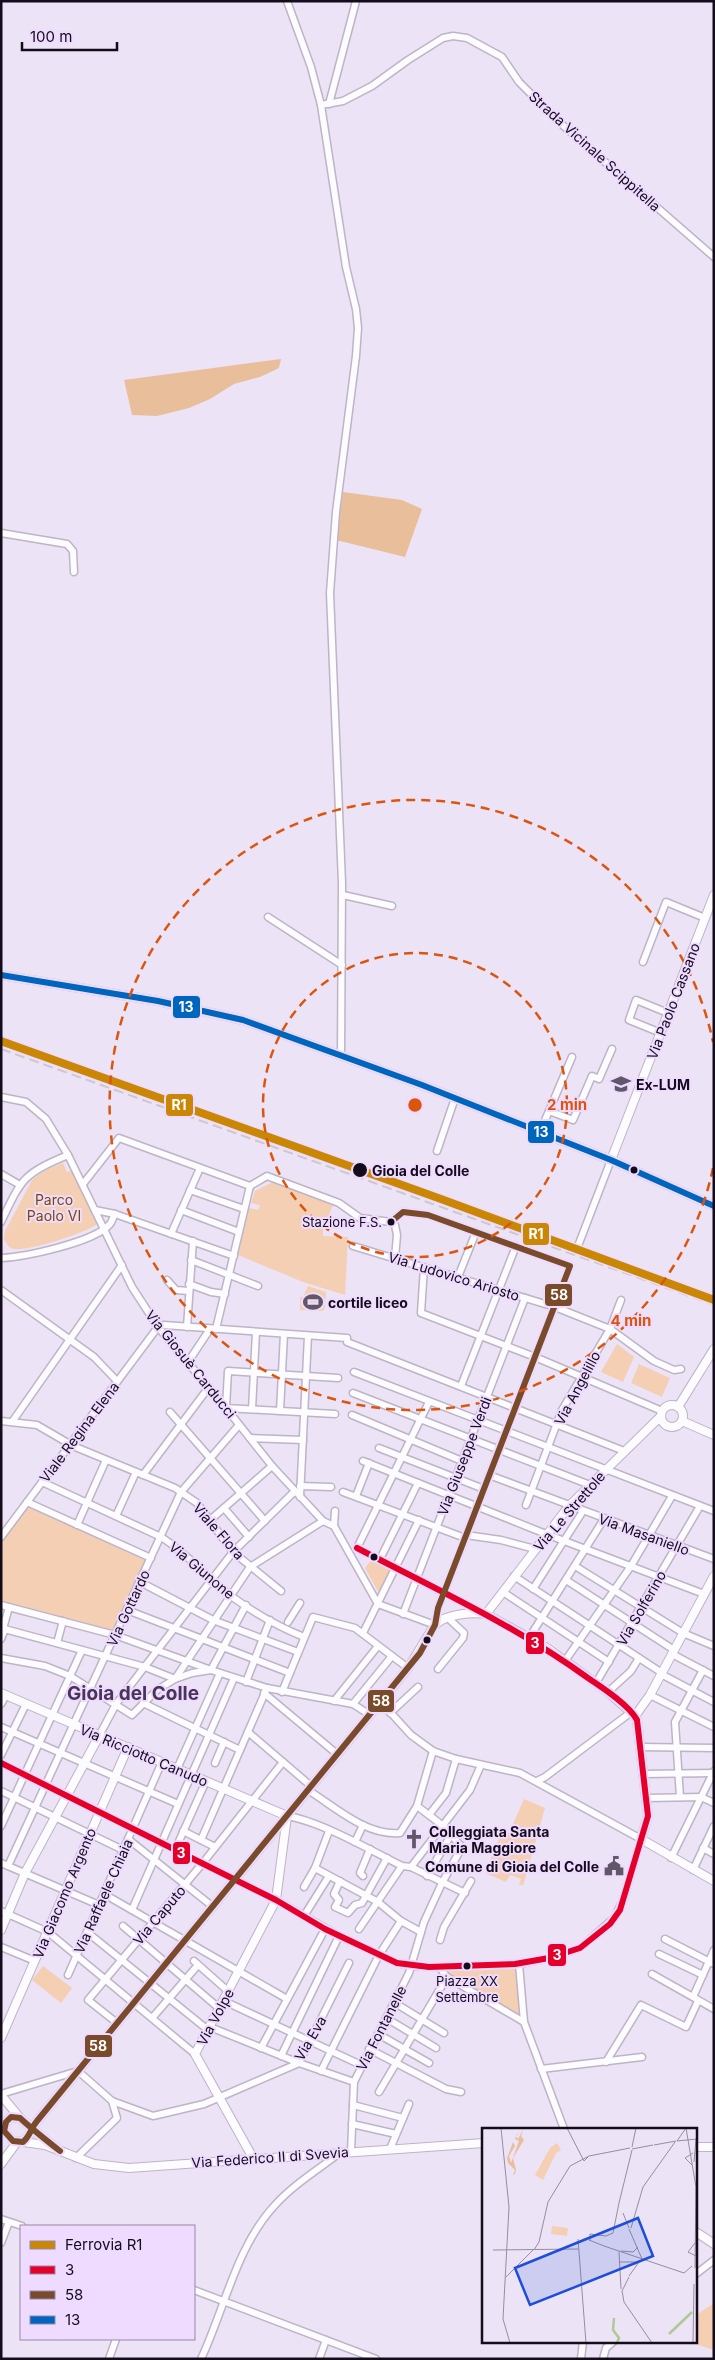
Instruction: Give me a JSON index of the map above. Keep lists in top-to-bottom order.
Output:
{
  "streets": {
    "main road": [
      "Via Paolo Cassano",
      "Via Le Strettole",
      "Via Ricciotto Canudo",
      "Via Giacomo Argento",
      "Via Volpe",
      "Via Federico II di Svevia"
    ],
    "street": [
      "Strada Vicinale Scippitella",
      "Via Ludovico Ariosto",
      "Via Giosuè Carducci",
      "Via Angelillo",
      "Viale Regina Elena",
      "Via Giuseppe Verdi",
      "Viale Flora",
      "Via Masaniello",
      "Via Giunone",
      "Via Gottardo",
      "Via Solferino",
      "Via Raffaele Chiaia",
      "Via Caputo",
      "Via Fontanelle",
      "Via Eva"
    ]
  },
  "crossings": [
    ["Via Ludovico Ariosto", "Via Angelillo"],
    ["Via Ludovico Ariosto", "Via Giuseppe Verdi"],
    ["Via Giosuè Carducci", "Viale Regina Elena"],
    ["Via Giosuè Carducci", "Via Gottardo"],
    ["Via Angelillo", "Via Masaniello"],
    ["Viale Regina Elena", "Viale Flora"],
    ["Viale Regina Elena", "Via Giunone"],
    ["Via Le Strettole", "Via Masaniello"],
    ["Viale Flora", "Via Gottardo"],
    ["Via Masaniello", "Via Solferino"],
    ["Via Giunone", "Via Gottardo"],
    ["Via Gottardo", "Via Ricciotto Canudo"],
    ["Via Ricciotto Canudo", "Via Giacomo Argento"],
    ["Via Ricciotto Canudo", "Via Raffaele Chiaia"],
    ["Via Ricciotto Canudo", "Via Caputo"],
    ["Via Ricciotto Canudo", "Via Volpe"],
    ["Via Volpe", "Via Eva"],
    ["Via Volpe", "Via Federico II di Svevia"],
    ["Via Fontanelle", "Via Federico II di Svevia"]
  ],
  "districts": ["Gioia del Colle"],
  "parks": ["Parco Paolo VI"],
  "places": {
    "school or university": ["Ex-LUM"],
    "other": ["Gioia del Colle", "Stazione F.S.", "Piazza XX Settembre"],
    "sports": ["cortile liceo"],
    "church": ["Colleggiata Santa Maria Maggiore"],
    "public building": ["Comune di Gioia del Colle"]
  },
  "lines": [
    "transit line 13",
    "rail line R1",
    "transit line 58",
    "transit line 3"
  ],
  "legend": [
    "Ferrovia R1",
    "3",
    "58",
    "13"
  ],
  "scale_bar": "100 m",
  "rings": ["2 min", "4 min"]
}
